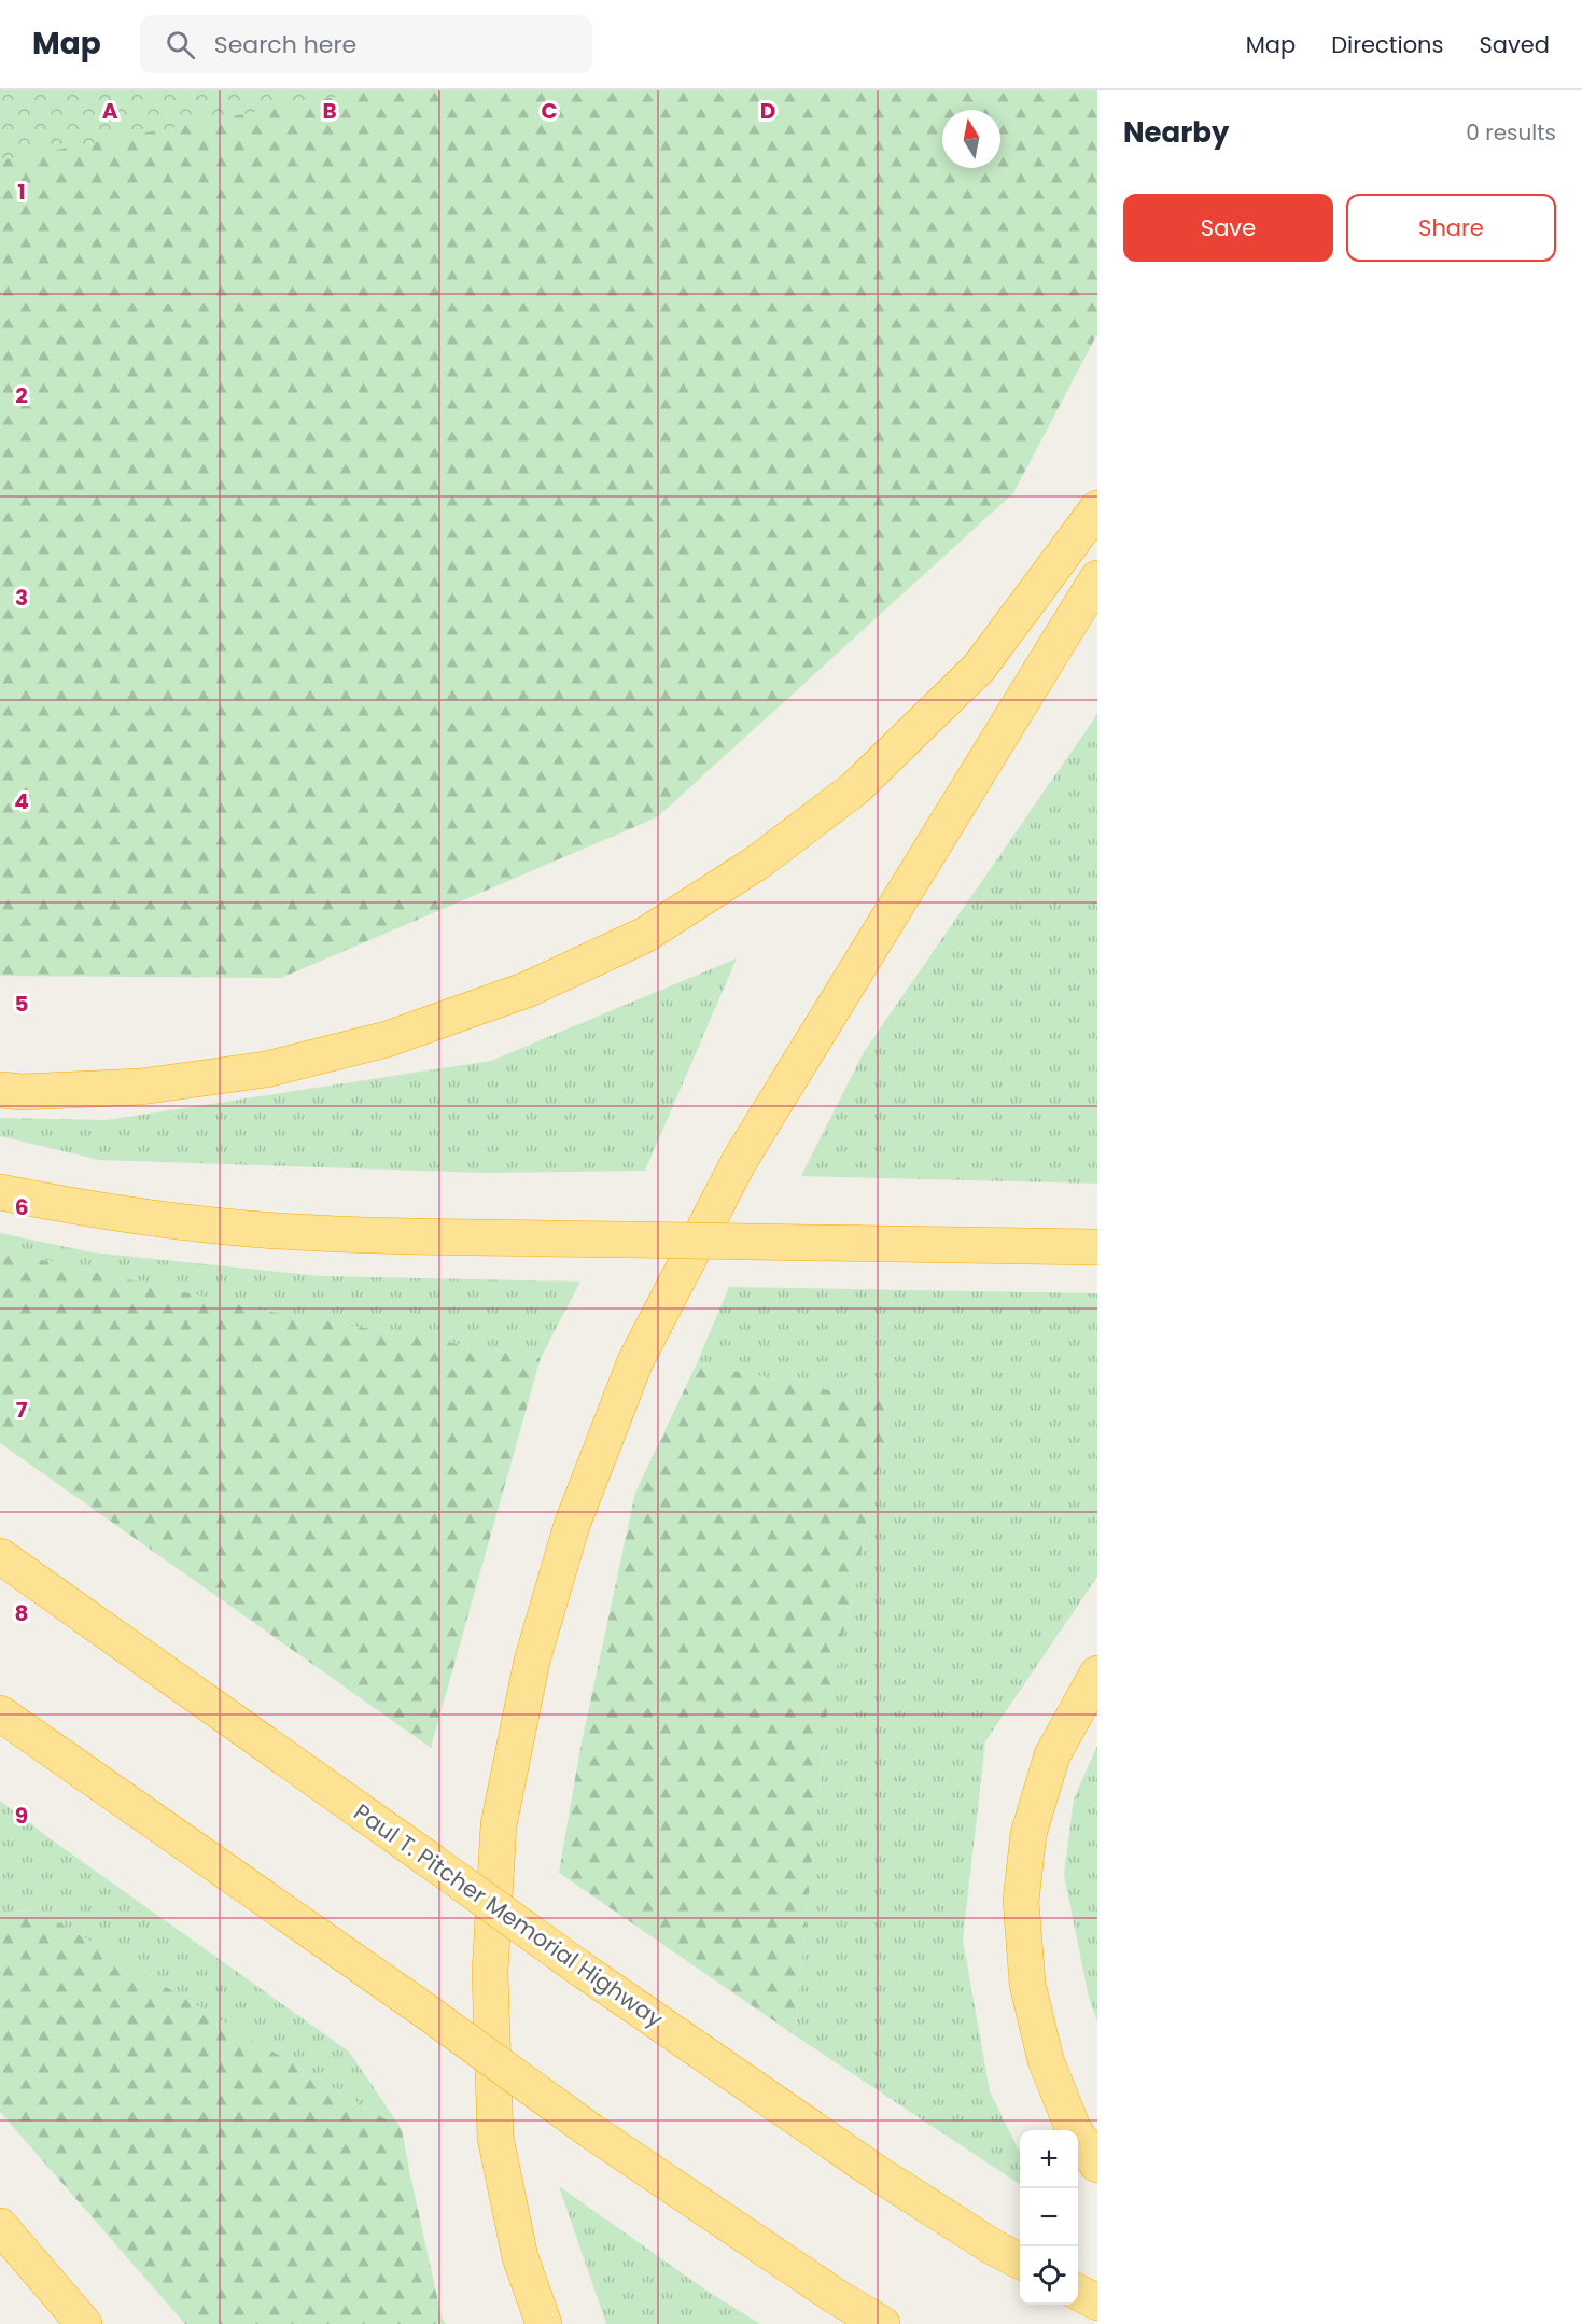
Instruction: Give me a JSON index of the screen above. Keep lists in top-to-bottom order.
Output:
{
  "streets": {
    "highway": ["Paul T. Pitcher Memorial Highway"]
  },
  "north": "top",
  "page": {
    "header": "Map",
    "search": "Search here",
    "nav": ["Map", "Directions", "Saved"],
    "heading": ["Nearby", "0 results"],
    "buttons": ["Save", "Share"],
    "map_buttons": ["+", "−"]
  },
  "grid": {
    "columns": [
      "A",
      "B",
      "C",
      "D"
    ],
    "rows": [
      "1",
      "2",
      "3",
      "4",
      "5",
      "6",
      "7",
      "8",
      "9"
    ]
  }
}
